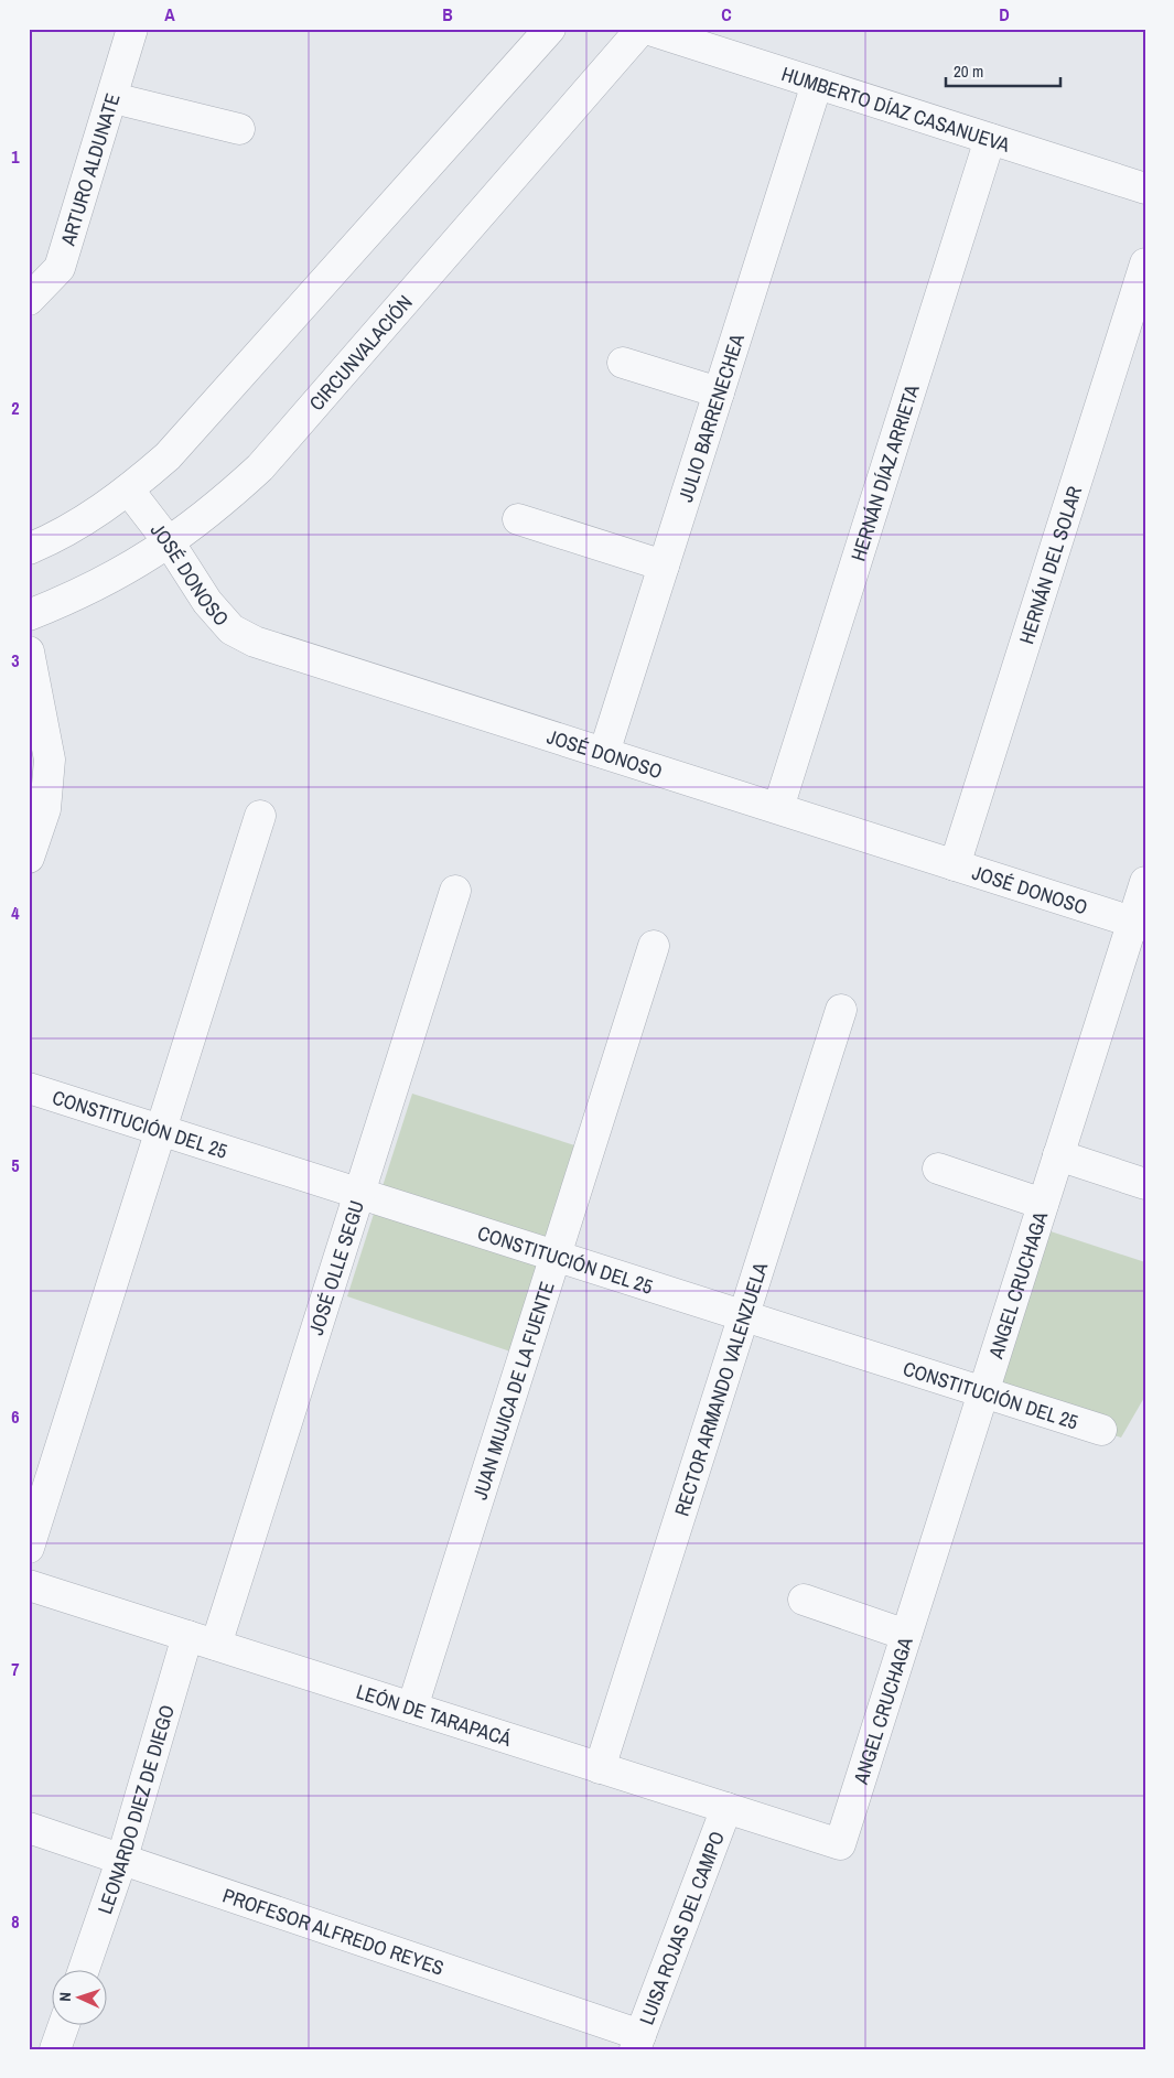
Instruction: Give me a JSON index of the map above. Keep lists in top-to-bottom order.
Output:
{
  "streets": {
    "street": [
      "HUMBERTO DÍAZ CASANUEVA",
      "ARTURO ALDUNATE",
      "CIRCUNVALACIÓN",
      "JULIO BARRENECHEA",
      "HERNÁN DÍAZ ARRIETA",
      "HERNÁN DEL SOLAR",
      "JOSÉ DONOSO",
      "CONSTITUCIÓN DEL 25",
      "JOSÉ OLLE SEGU",
      "ANGEL CRUCHAGA",
      "RECTOR ARMANDO VALENZUELA",
      "JUAN MUJICA DE LA FUENTE",
      "LEÓN DE TARAPACÁ",
      "LEONARDO DIEZ DE DIEGO",
      "LUISA ROJAS DEL CAMPO",
      "PROFESOR ALFREDO REYES"
    ]
  },
  "crossings": [
    ["HUMBERTO DÍAZ CASANUEVA", "JULIO BARRENECHEA"],
    ["HUMBERTO DÍAZ CASANUEVA", "HERNÁN DÍAZ ARRIETA"],
    ["CIRCUNVALACIÓN", "JOSÉ DONOSO"],
    ["JULIO BARRENECHEA", "JOSÉ DONOSO"],
    ["HERNÁN DÍAZ ARRIETA", "JOSÉ DONOSO"],
    ["HERNÁN DEL SOLAR", "JOSÉ DONOSO"],
    ["JOSÉ DONOSO", "ANGEL CRUCHAGA"],
    ["CONSTITUCIÓN DEL 25", "JOSÉ OLLE SEGU"],
    ["CONSTITUCIÓN DEL 25", "ANGEL CRUCHAGA"],
    ["CONSTITUCIÓN DEL 25", "RECTOR ARMANDO VALENZUELA"],
    ["CONSTITUCIÓN DEL 25", "JUAN MUJICA DE LA FUENTE"],
    ["JOSÉ OLLE SEGU", "LEÓN DE TARAPACÁ"],
    ["ANGEL CRUCHAGA", "LEÓN DE TARAPACÁ"],
    ["RECTOR ARMANDO VALENZUELA", "LEÓN DE TARAPACÁ"],
    ["JUAN MUJICA DE LA FUENTE", "LEÓN DE TARAPACÁ"],
    ["LEÓN DE TARAPACÁ", "LEONARDO DIEZ DE DIEGO"],
    ["LEÓN DE TARAPACÁ", "LUISA ROJAS DEL CAMPO"],
    ["LEONARDO DIEZ DE DIEGO", "PROFESOR ALFREDO REYES"],
    ["LUISA ROJAS DEL CAMPO", "PROFESOR ALFREDO REYES"]
  ],
  "scale_bar": "20 m",
  "north": "left",
  "grid": {
    "columns": [
      "A",
      "B",
      "C",
      "D"
    ],
    "rows": [
      "1",
      "2",
      "3",
      "4",
      "5",
      "6",
      "7",
      "8"
    ]
  }
}
